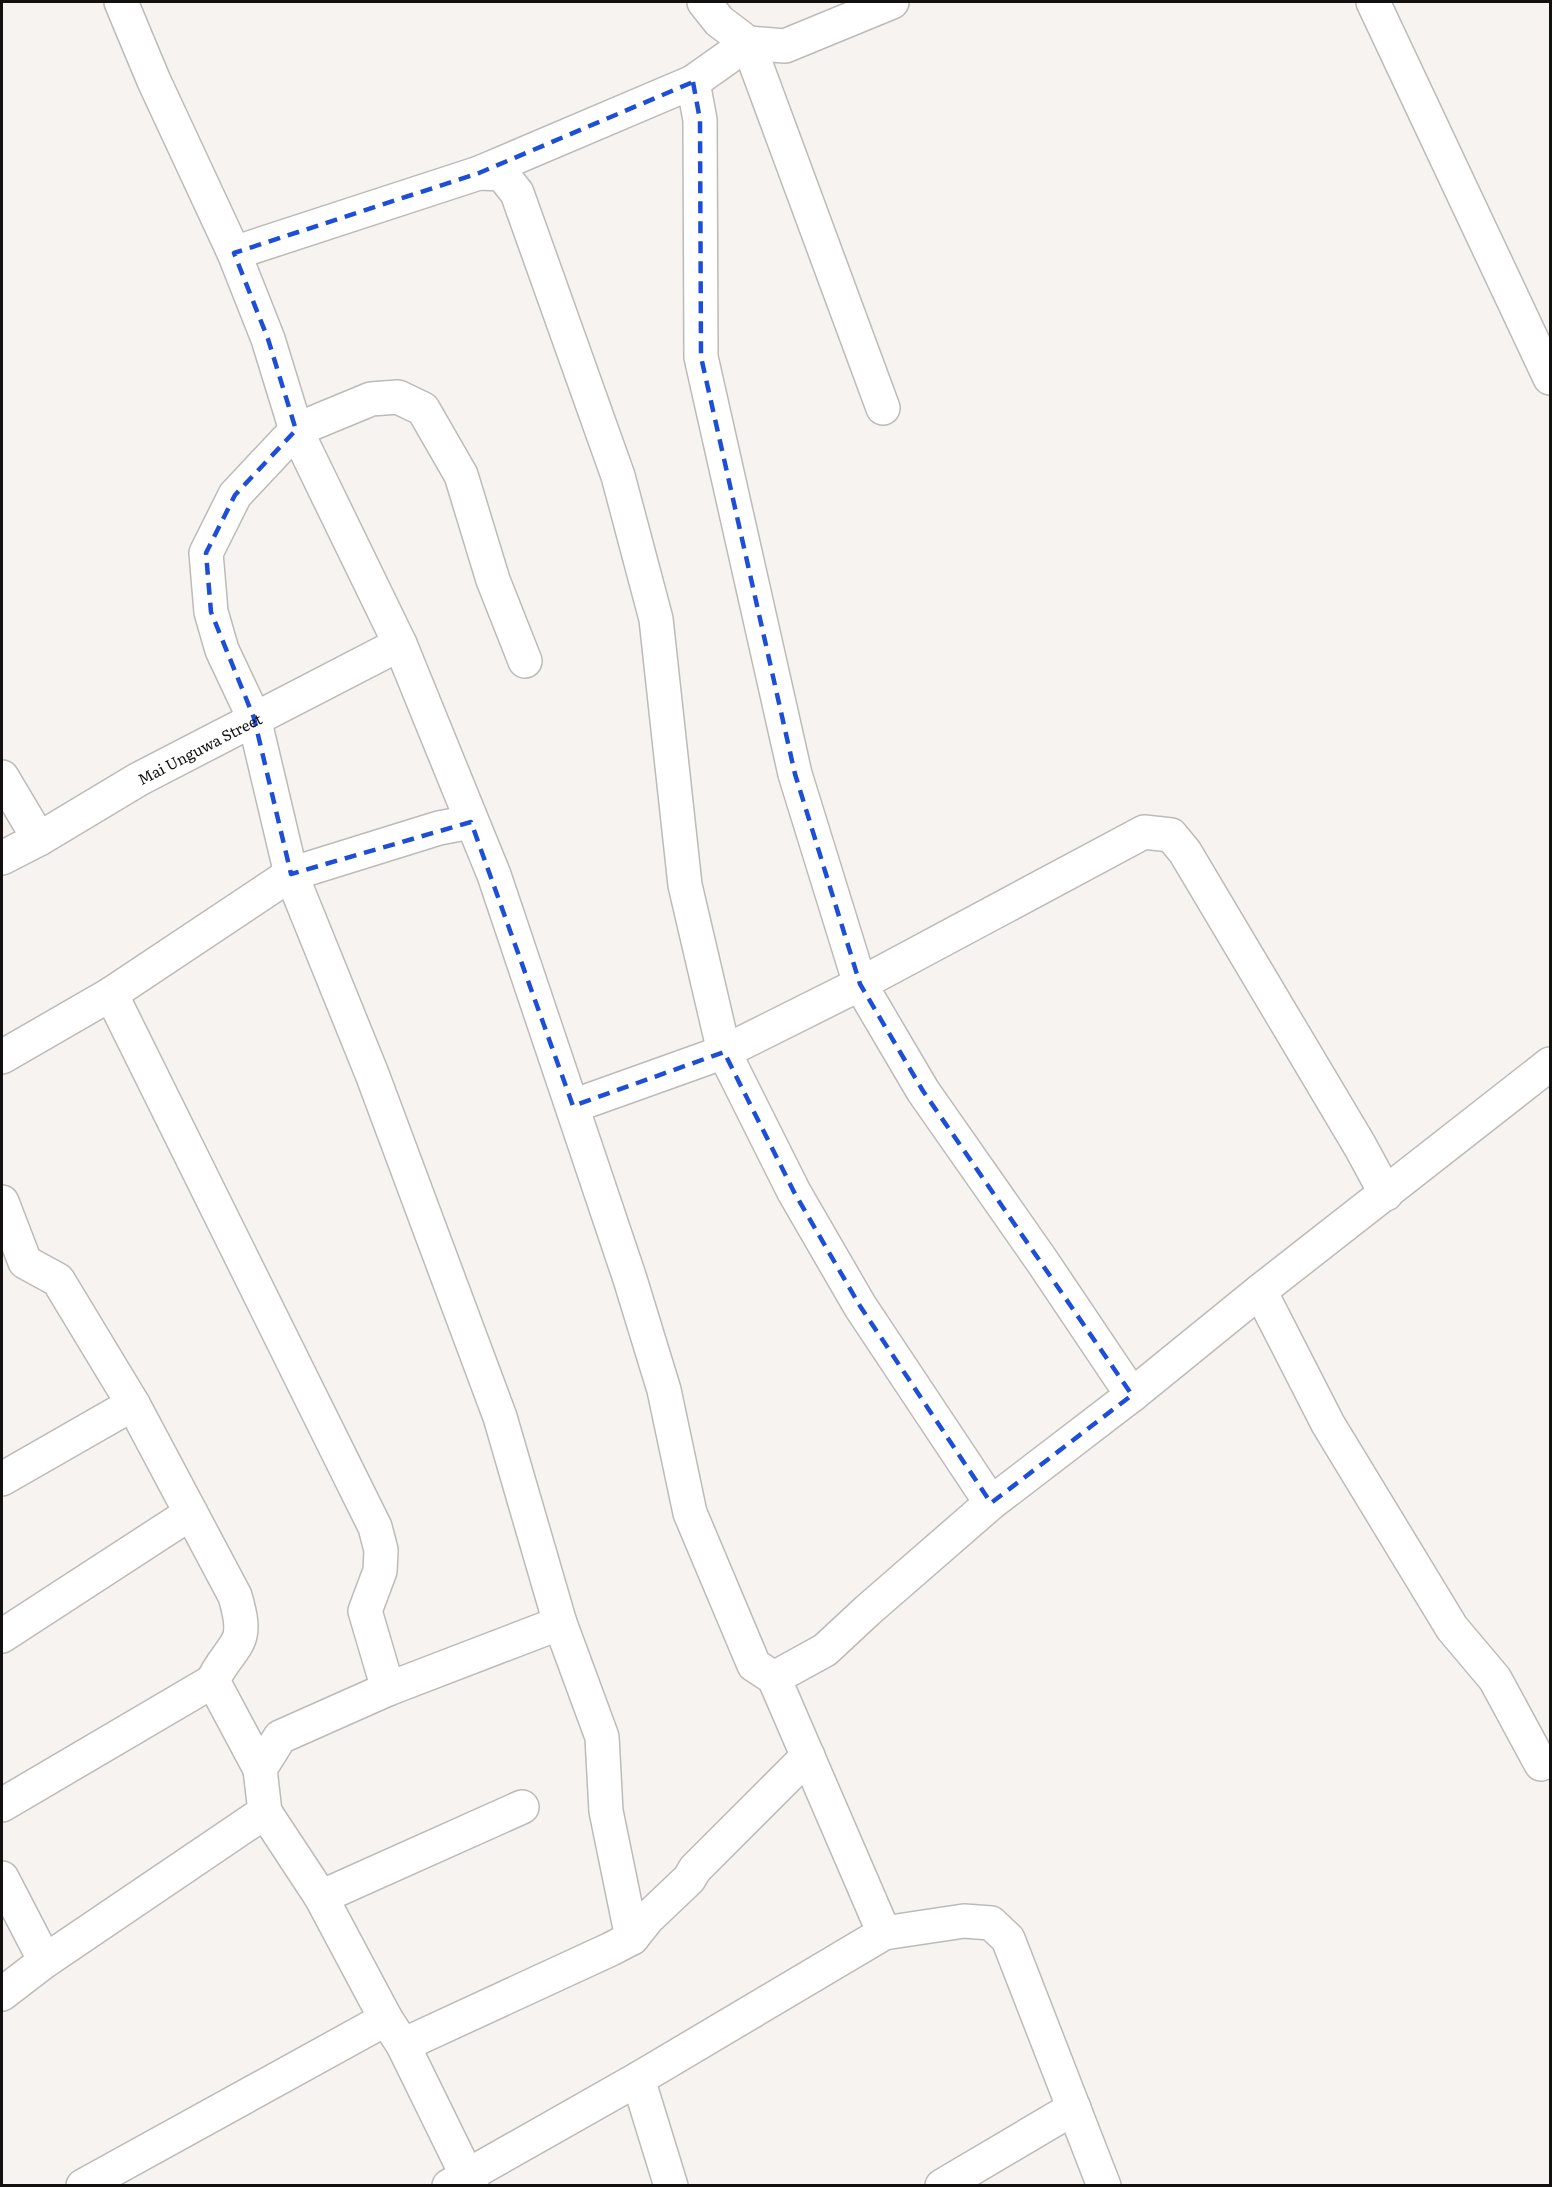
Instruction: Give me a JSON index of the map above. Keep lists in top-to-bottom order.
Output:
{
  "streets": {
    "street": ["Mai Unguwa Street"]
  }
}
